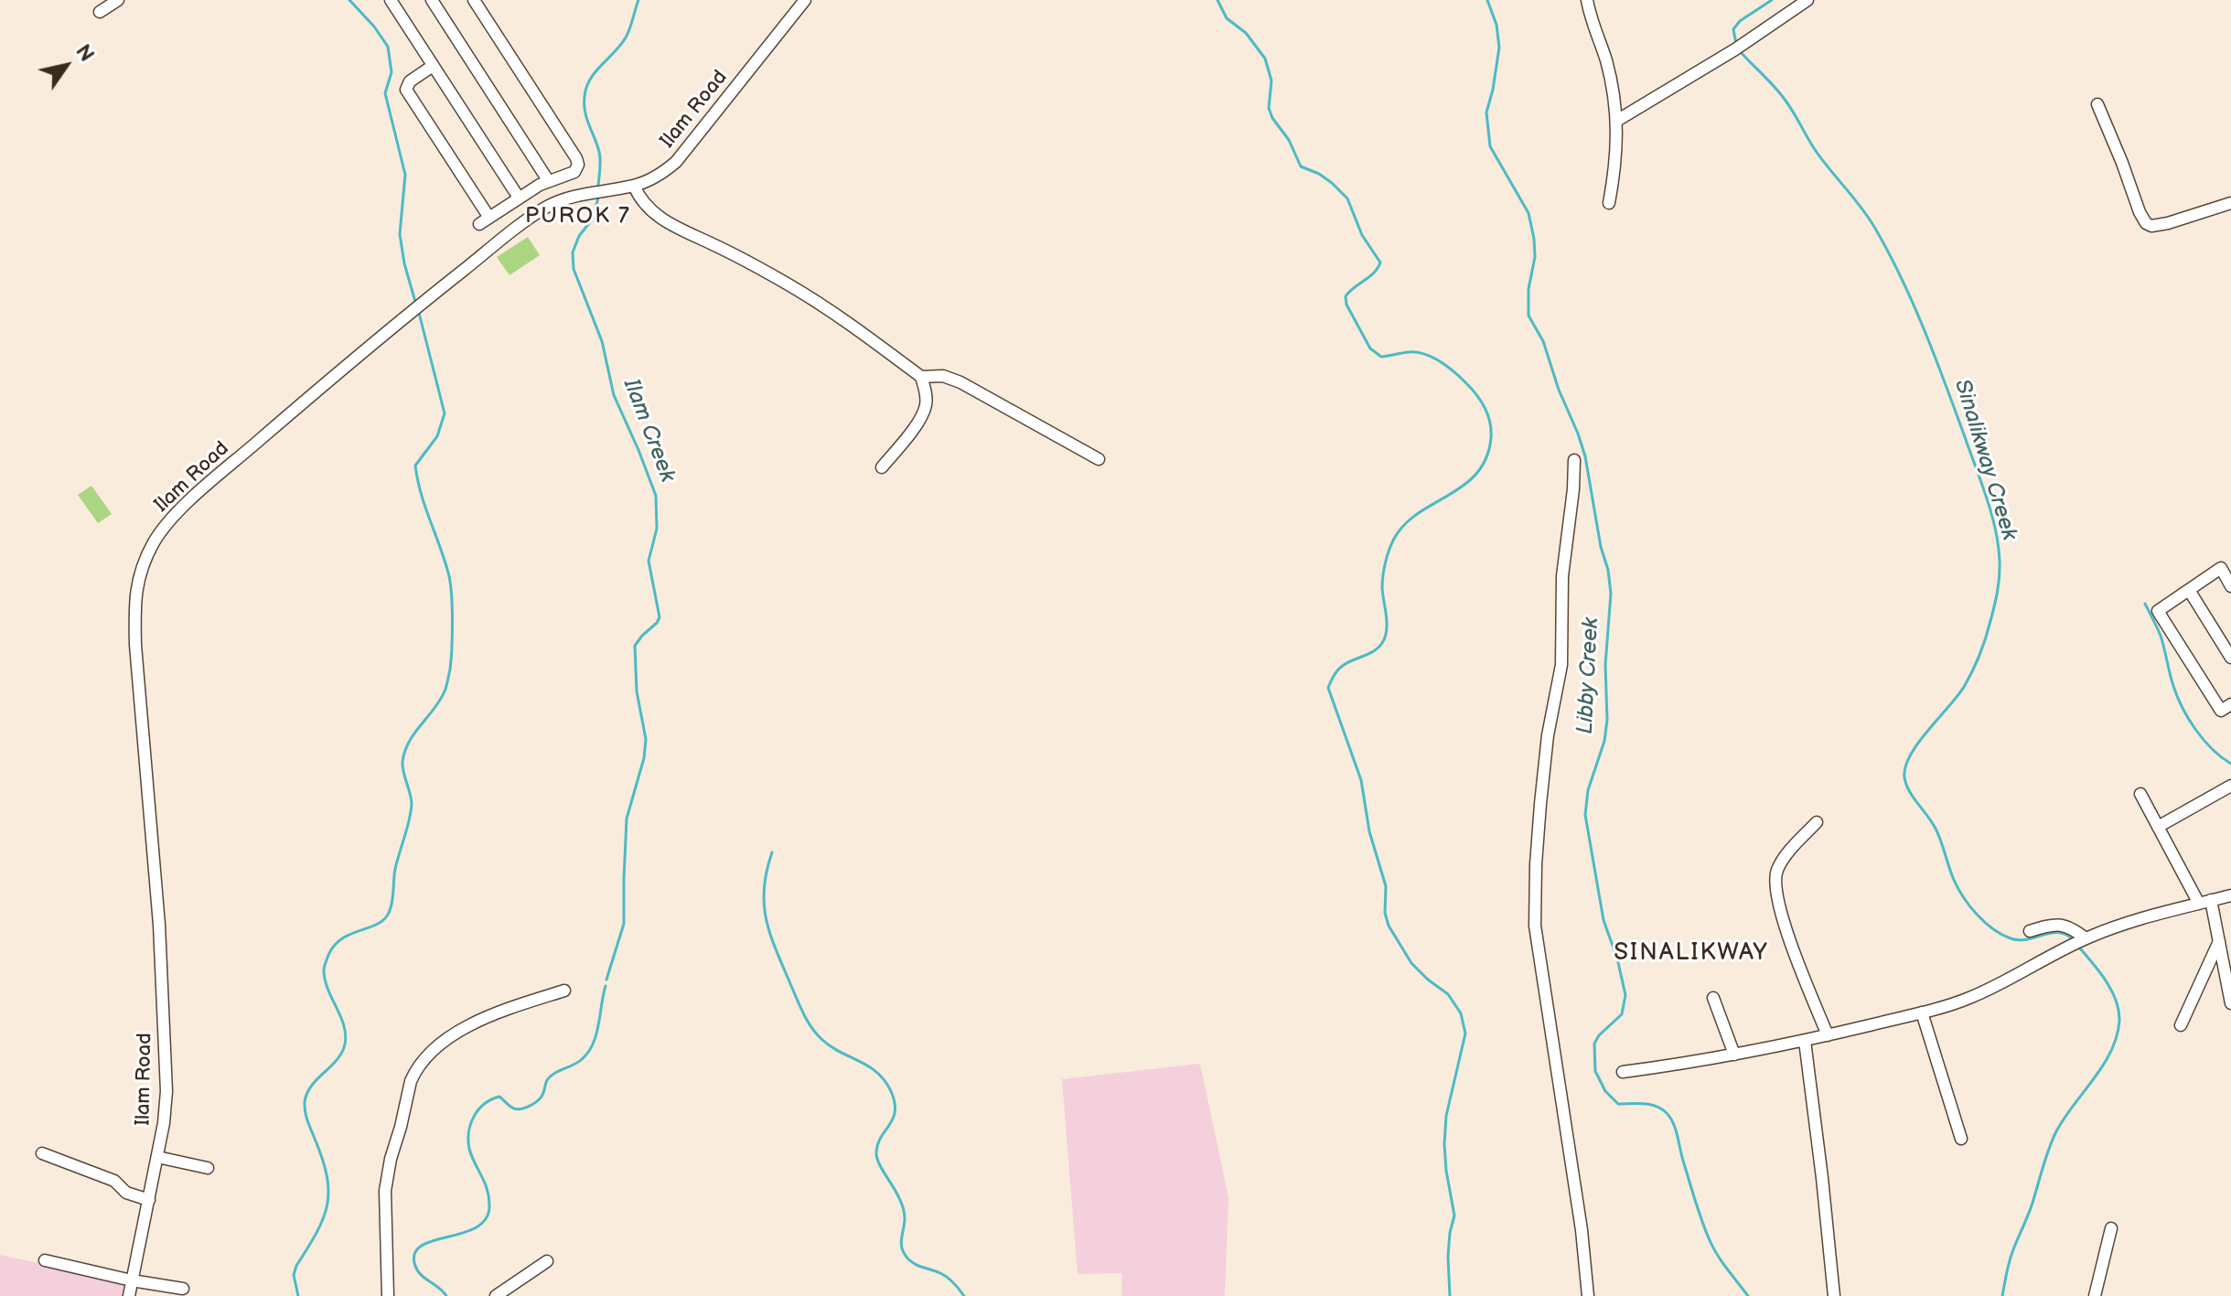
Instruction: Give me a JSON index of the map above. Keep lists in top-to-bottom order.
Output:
{
  "streets": {
    "street": ["Ilam Road"]
  },
  "districts": ["PUROK 7", "SINALIKWAY"],
  "water": ["Ilam Creek", "Sinalikway Creek", "Libby Creek"],
  "north": "top right"
}
